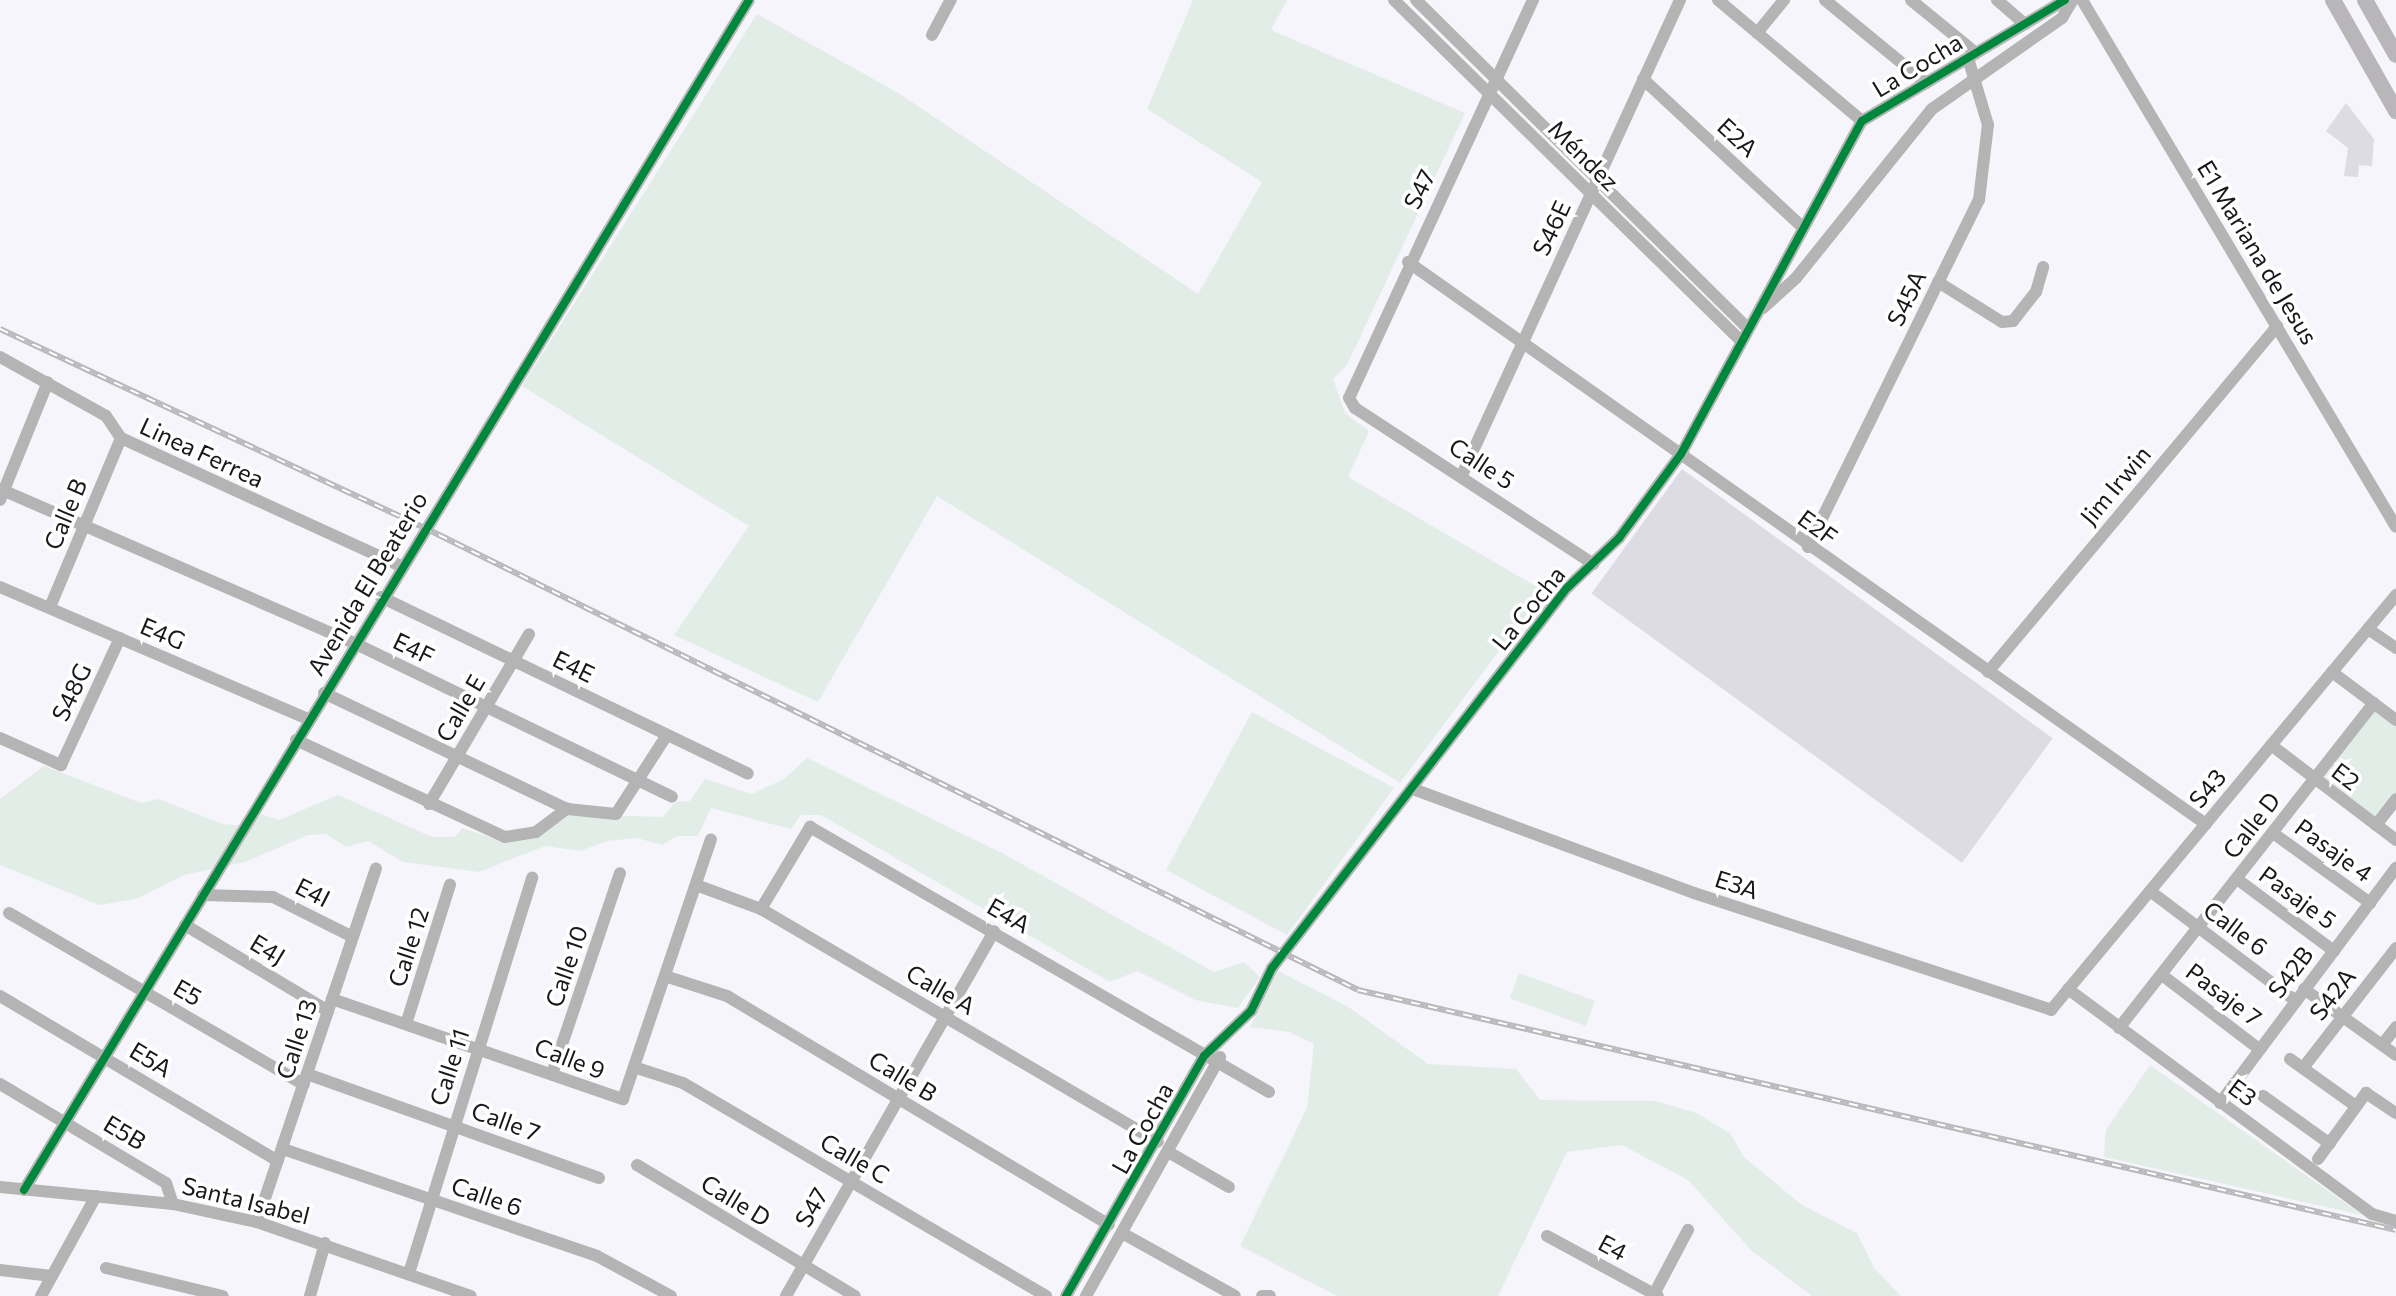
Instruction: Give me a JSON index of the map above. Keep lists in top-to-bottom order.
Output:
{
  "streets": {
    "street": [
      "La Cocha",
      "E2A",
      "Méndez",
      "S47",
      "S46E",
      "E1 Mariana de Jesus",
      "S45A",
      "Linea Ferrea",
      "Calle 5",
      "Jim Irwin",
      "Calle B",
      "E2F",
      "Avenida El Beaterio",
      "E4G",
      "E4F",
      "E4E",
      "S48G",
      "Calle E",
      "E2",
      "S43",
      "Calle D",
      "Pasaje 4",
      "E3A",
      "E4I",
      "Pasaje 5",
      "E4A",
      "Calle 6",
      "Calle 12",
      "E4J",
      "Calle 10",
      "S42B",
      "Calle A",
      "E5",
      "Pasaje 7",
      "S42A",
      "Calle 13",
      "Calle 9",
      "E5A",
      "Calle 11",
      "E3",
      "Calle 7",
      "E5B",
      "Calle C",
      "Santa Isabel",
      "E4"
    ]
  },
  "crossings": [
    ["La Cocha", "E2A"],
    ["La Cocha", "Méndez"],
    ["La Cocha", "S45A"],
    ["La Cocha", "Calle 5"],
    ["La Cocha", "Calle B"],
    ["La Cocha", "E2F"],
    ["La Cocha", "E3A"],
    ["La Cocha", "E4A"],
    ["La Cocha", "Calle A"],
    ["E2A", "S46E"],
    ["Méndez", "S47"],
    ["Méndez", "S46E"],
    ["S47", "Calle 5"],
    ["S47", "Calle B"],
    ["S47", "E2F"],
    ["S47", "Calle D"],
    ["S47", "E4A"],
    ["S47", "Calle A"],
    ["S47", "Calle C"],
    ["S46E", "Calle 5"],
    ["S46E", "E2F"],
    ["E1 Mariana de Jesus", "Jim Irwin"],
    ["S45A", "E2F"],
    ["Linea Ferrea", "Calle B"],
    ["Linea Ferrea", "Avenida El Beaterio"],
    ["Jim Irwin", "E2F"],
    ["Calle B", "E4G"],
    ["Calle B", "E4F"],
    ["Calle B", "Calle 9"],
    ["E2F", "S43"],
    ["Avenida El Beaterio", "E4G"],
    ["Avenida El Beaterio", "E4F"],
    ["Avenida El Beaterio", "E4E"],
    ["Avenida El Beaterio", "E4I"],
    ["Avenida El Beaterio", "E4J"],
    ["Avenida El Beaterio", "E5"],
    ["Avenida El Beaterio", "E5A"],
    ["Avenida El Beaterio", "E5B"],
    ["Avenida El Beaterio", "Santa Isabel"],
    ["E4G", "S48G"],
    ["E4F", "Calle E"],
    ["E4E", "Calle E"],
    ["E2", "S43"],
    ["E2", "Calle D"],
    ["S43", "E3A"],
    ["S43", "Calle 6"],
    ["S43", "E3"],
    ["Calle D", "Pasaje 4"],
    ["Calle D", "Pasaje 5"],
    ["Calle D", "Calle 6"],
    ["Calle D", "Pasaje 7"],
    ["Calle D", "E3"],
    ["Pasaje 4", "S42B"],
    ["E4I", "Calle 13"],
    ["Pasaje 5", "S42B"],
    ["E4A", "Calle A"],
    ["Calle 6", "S42B"],
    ["Calle 6", "Calle 13"],
    ["Calle 6", "E5A"],
    ["Calle 6", "Calle 11"],
    ["Calle 12", "Calle 9"],
    ["E4J", "Calle 13"],
    ["E4J", "Calle 9"],
    ["Calle 10", "Calle 9"],
    ["S42B", "Pasaje 7"],
    ["S42B", "E3"],
    ["Calle A", "Calle 9"],
    ["E5", "Calle 13"],
    ["E5", "Calle 7"],
    ["Calle 13", "Calle 9"],
    ["Calle 13", "E5A"],
    ["Calle 13", "Calle 7"],
    ["Calle 13", "Santa Isabel"],
    ["Calle 9", "Calle 11"],
    ["Calle 9", "Calle C"],
    ["Calle 11", "Calle 7"],
    ["Calle 11", "Santa Isabel"],
    ["E5B", "Santa Isabel"]
  ]
}
